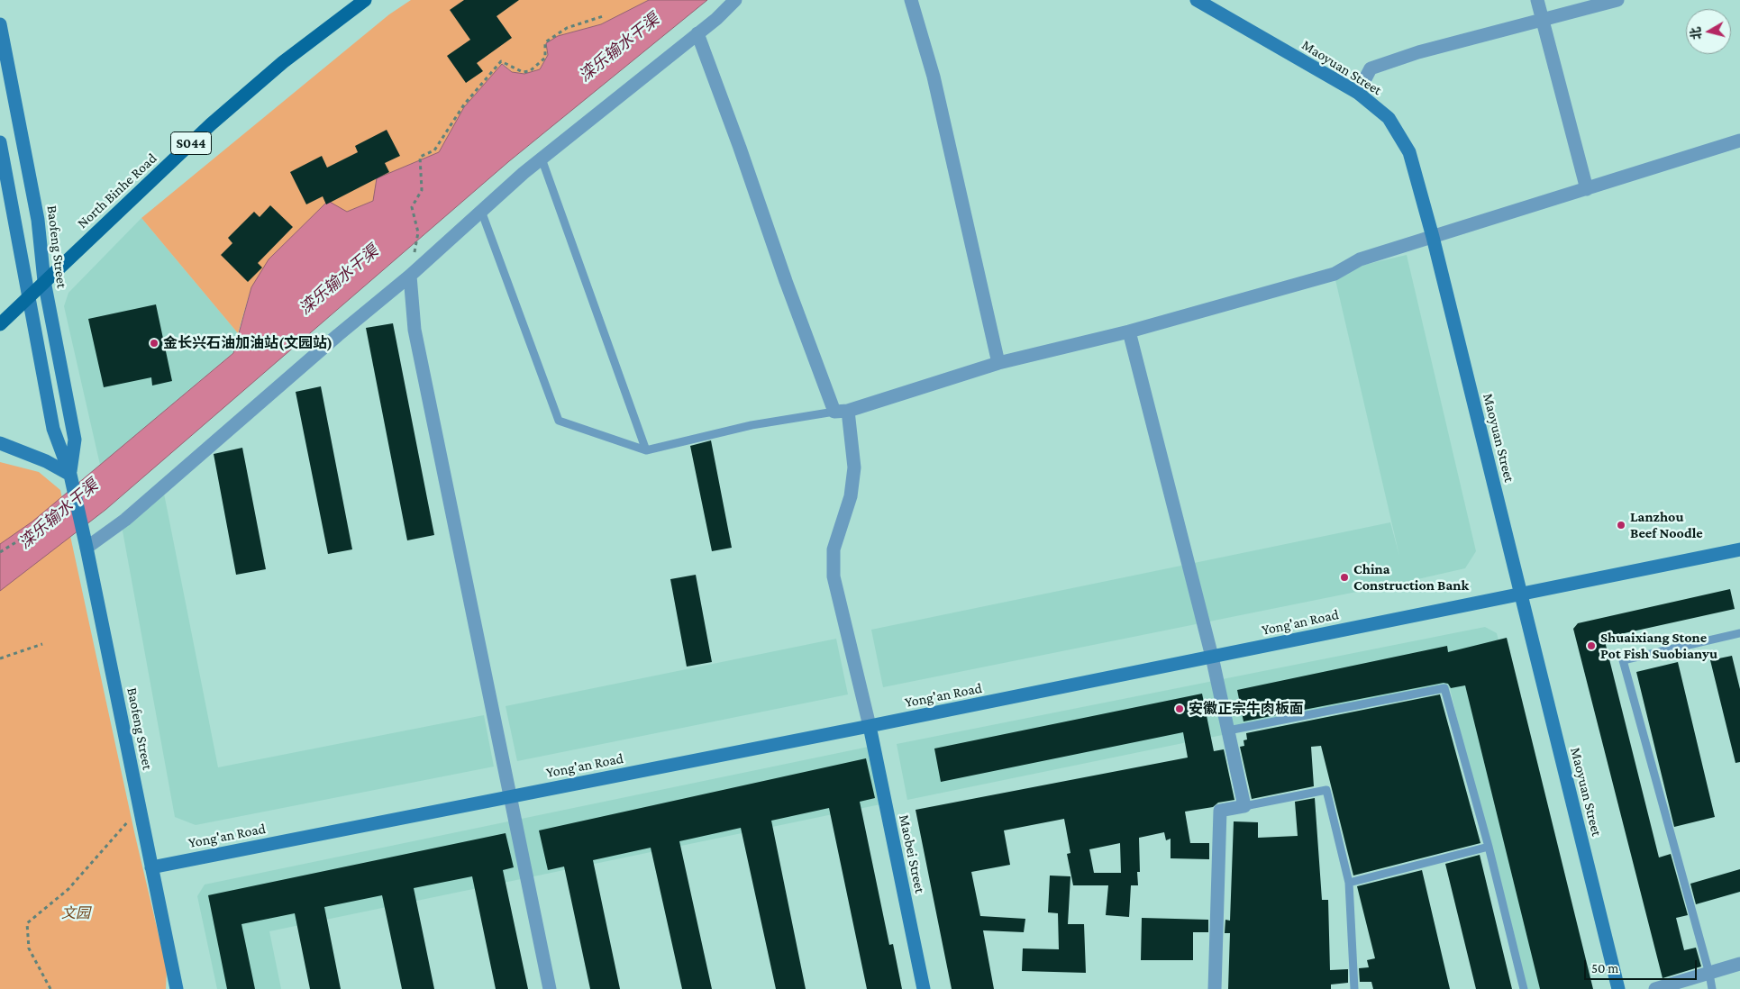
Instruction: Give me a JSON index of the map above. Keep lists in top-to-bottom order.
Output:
{
  "streets": {
    "main road": ["S044", "North Binhe Road"],
    "street": [
      "Maoyuan Street",
      "Baofeng Street",
      "Yong'an Road",
      "Maobei Street"
    ]
  },
  "crossings": [
    ["Maoyuan Street", "Yong'an Road"],
    ["North Binhe Road", "Baofeng Street"],
    ["Baofeng Street", "Yong'an Road"],
    ["Yong'an Road", "Maobei Street"]
  ],
  "water": ["滦乐输水干渠"],
  "parks": ["文园"],
  "places": [
    "金长兴石油加油站(文园站)",
    "Lanzhou Beef Noodle",
    "China Construction Bank",
    "Shuaixiang Stone Pot Fish Suobianyu",
    "安徽正宗牛肉板面"
  ],
  "scale_bar": "50 m",
  "north": "left"
}
